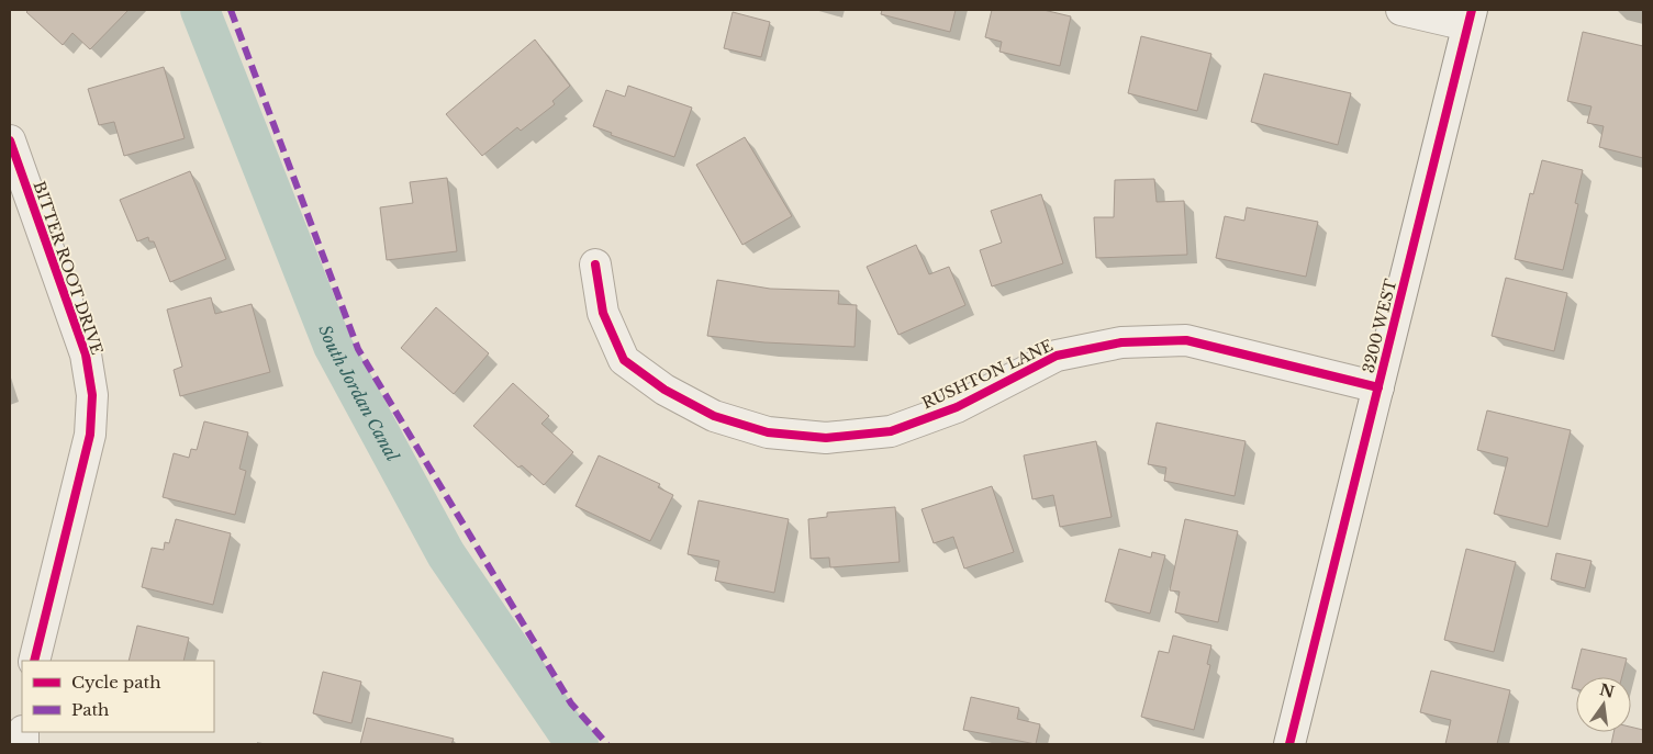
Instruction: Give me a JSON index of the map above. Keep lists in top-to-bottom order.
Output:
{
  "streets": {
    "street": ["BITTER ROOT DRIVE", "3200 WEST", "RUSHTON LANE"]
  },
  "crossings": [
    ["3200 WEST", "RUSHTON LANE"]
  ],
  "water": ["South Jordan Canal"],
  "legend": ["Cycle path", "Path"],
  "north": "top"
}
